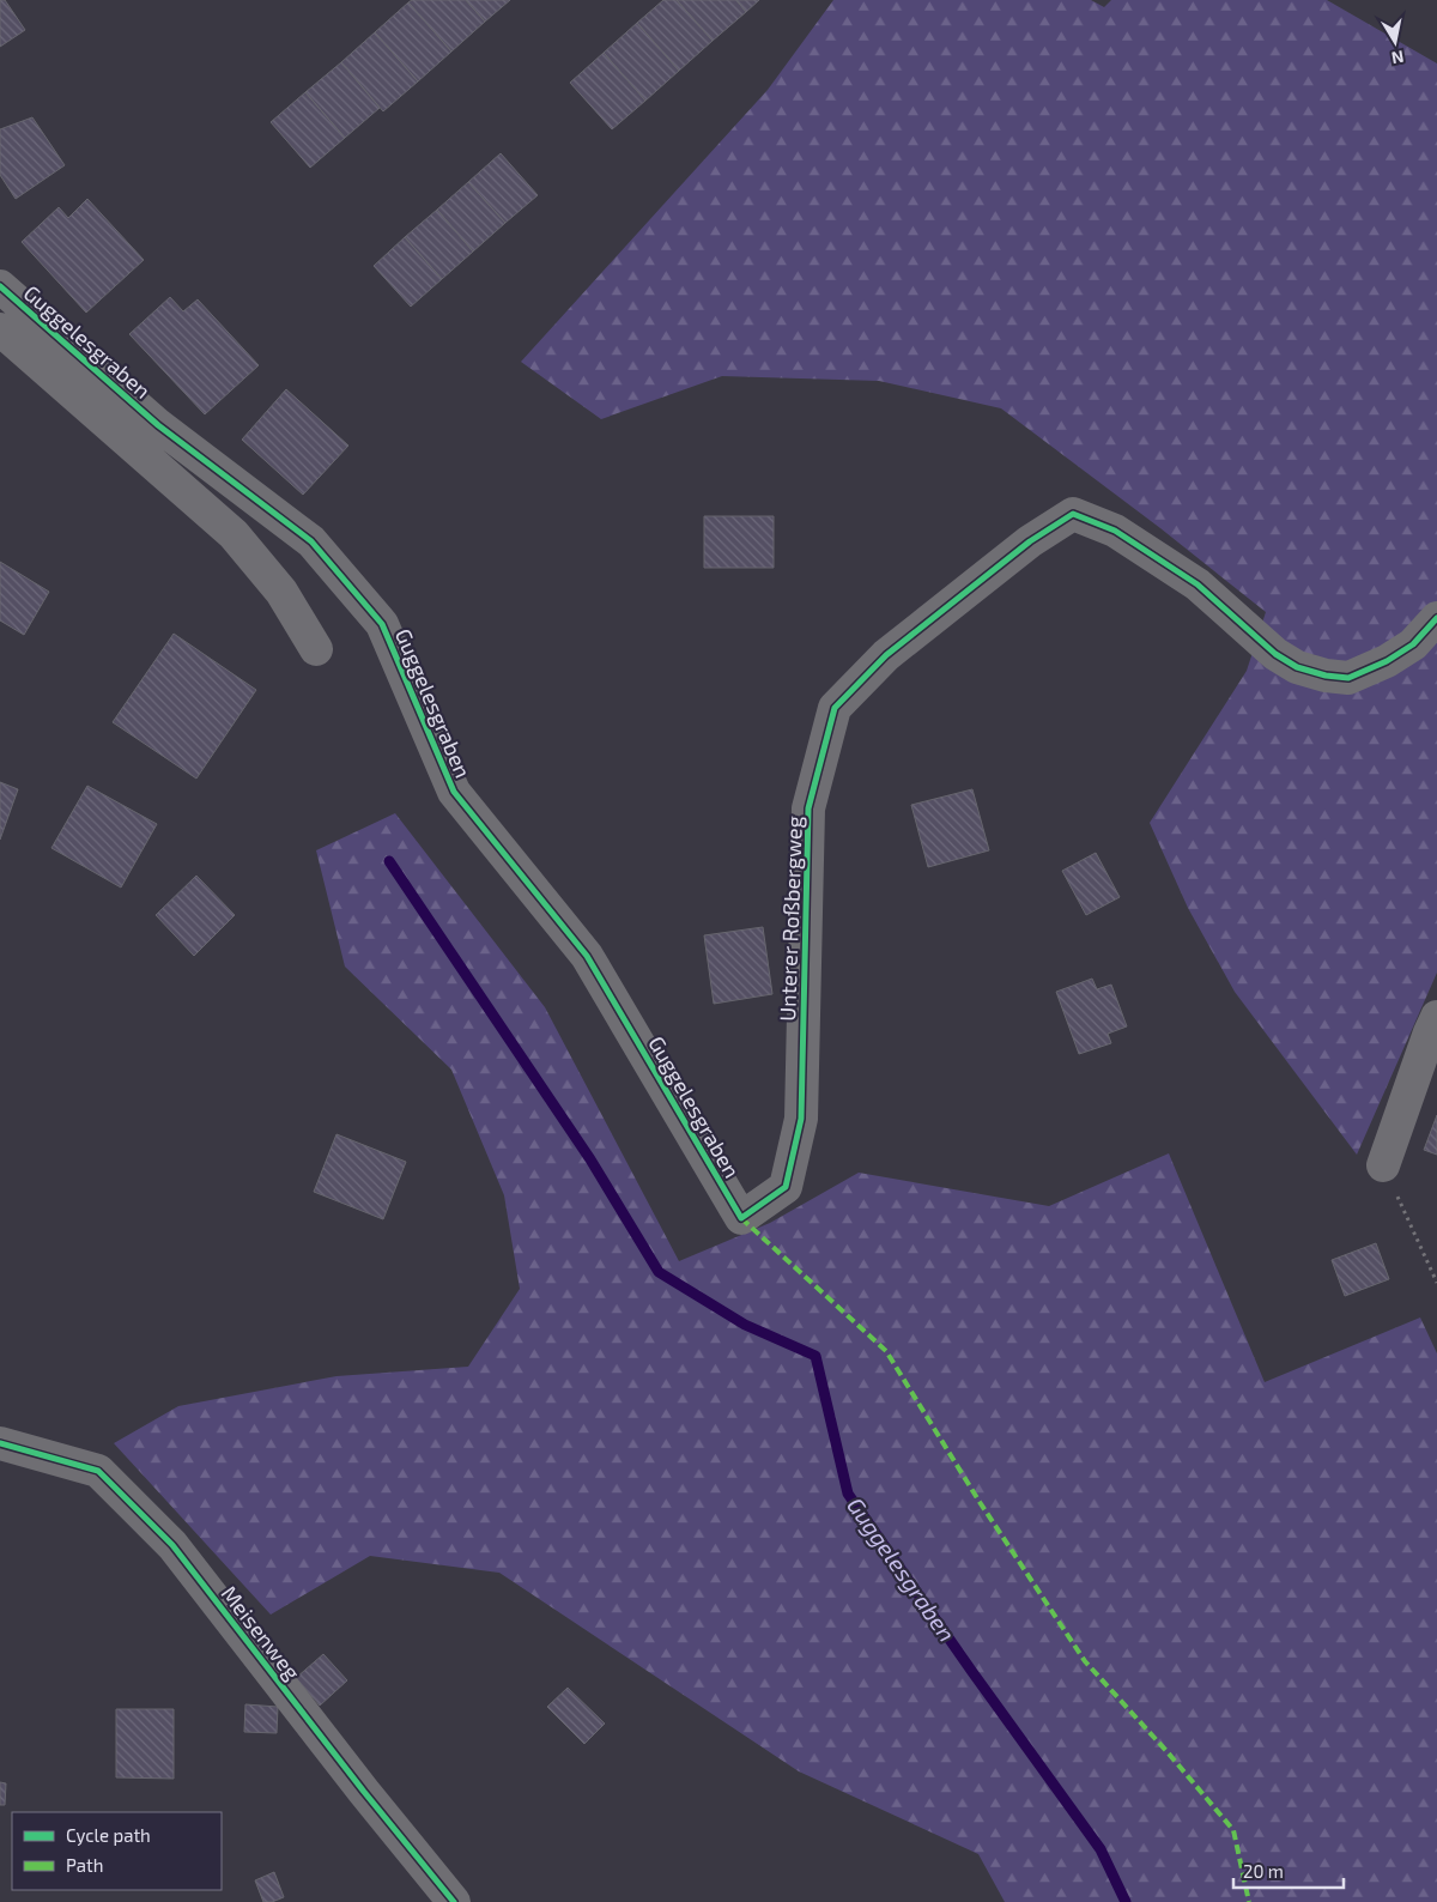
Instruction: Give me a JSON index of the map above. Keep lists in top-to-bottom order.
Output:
{
  "streets": {
    "street": ["Guggelesgraben", "Unterer Roßbergweg", "Meisenweg"]
  },
  "crossings": [
    ["Guggelesgraben", "Unterer Roßbergweg"]
  ],
  "water": ["Guggelesgraben"],
  "legend": ["Cycle path", "Path"],
  "scale_bar": "20 m",
  "north": "bottom"
}
